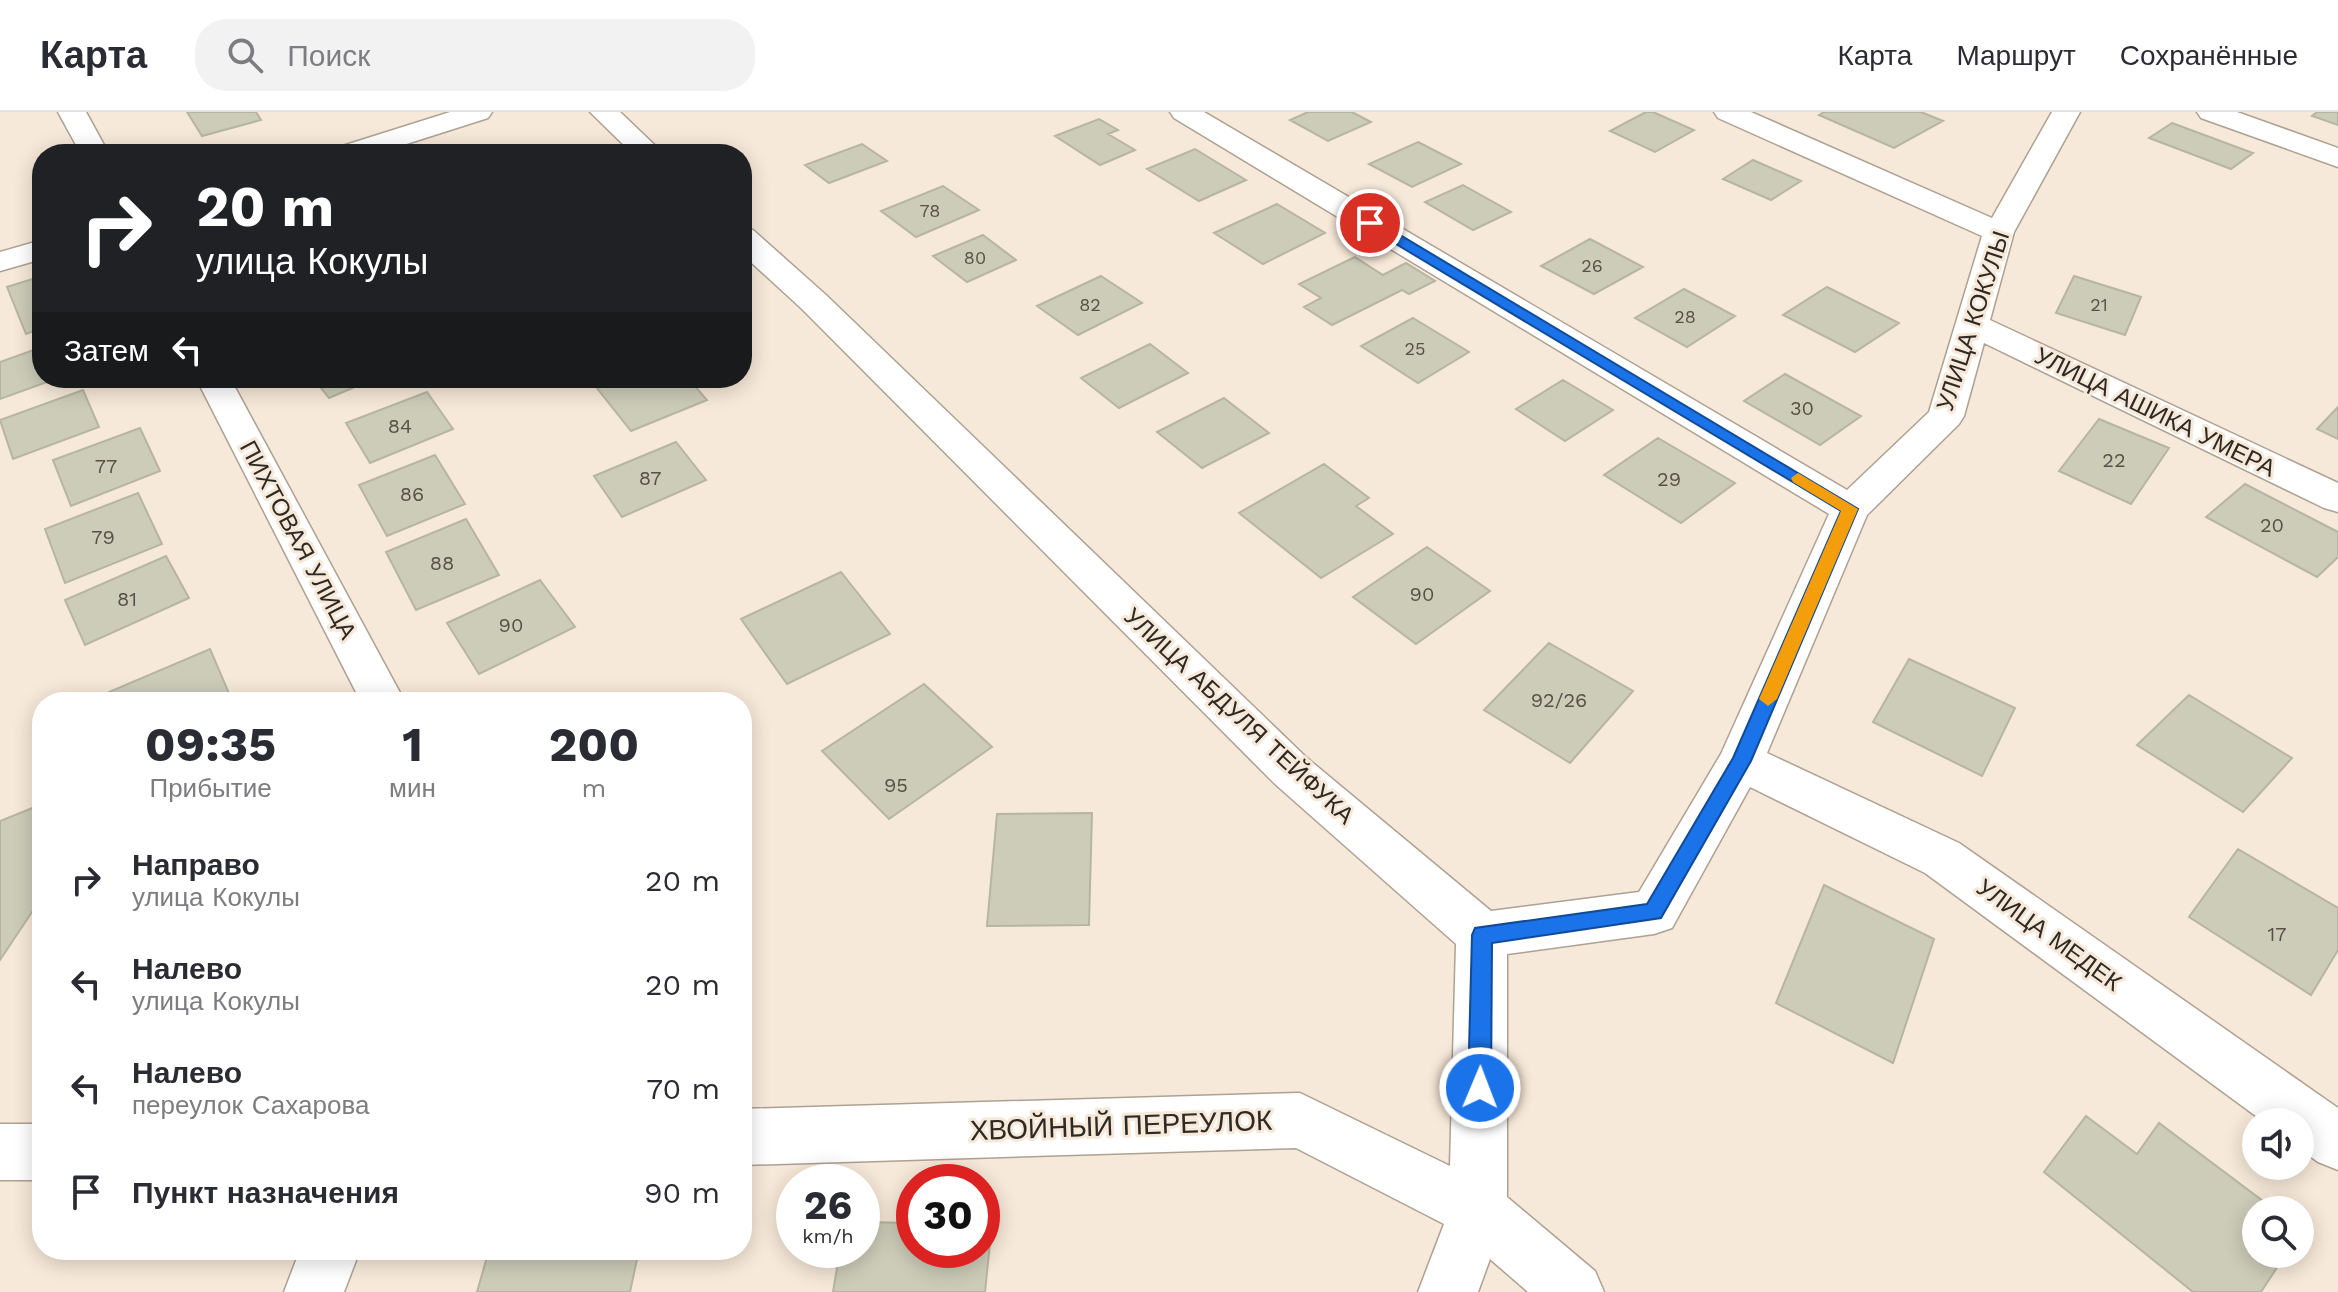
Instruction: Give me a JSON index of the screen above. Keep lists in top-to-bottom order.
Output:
{
  "streets": {
    "street": [
      "УЛИЦА КОКУЛЫ",
      "УЛИЦА АШИКА УМЕРА",
      "ПИХТОВАЯ УЛИЦА",
      "УЛИЦА АБДУЛЯ ТЕЙФУКА",
      "УЛИЦА МЕДЕК",
      "ХВОЙНЫЙ ПЕРЕУЛОК"
    ]
  },
  "crossings": [
    ["УЛИЦА КОКУЛЫ", "УЛИЦА АШИКА УМЕРА"],
    ["УЛИЦА КОКУЛЫ", "УЛИЦА АБДУЛЯ ТЕЙФУКА"],
    ["УЛИЦА КОКУЛЫ", "УЛИЦА МЕДЕК"]
  ],
  "house_numbers": [
    "78",
    "80",
    "26",
    "82",
    "21",
    "28",
    "25",
    "30",
    "84",
    "22",
    "77",
    "87",
    "29",
    "86",
    "20",
    "79",
    "88",
    "90",
    "81",
    "90",
    "92/26",
    "95",
    "17"
  ],
  "page": {
    "header": "Карта",
    "search": "Поиск",
    "nav": ["Карта", "Маршрут", "Сохранённые"],
    "turn": ["20 m", "улица Кокулы"],
    "then": "Затем",
    "eta": [
      "09:35",
      "Прибытие",
      "1",
      "мин",
      "200",
      "m"
    ],
    "list": [
      {
        "name": "Направо",
        "note": "улица Кокулы",
        "value": "20 m"
      },
      {
        "name": "Налево",
        "note": "улица Кокулы",
        "value": "20 m"
      },
      {
        "name": "Налево",
        "note": "переулок Сахарова",
        "value": "70 m"
      },
      {
        "name": "Пункт назначения",
        "value": "90 m"
      }
    ],
    "speed": "26 km/h",
    "limit": "30"
  }
}
